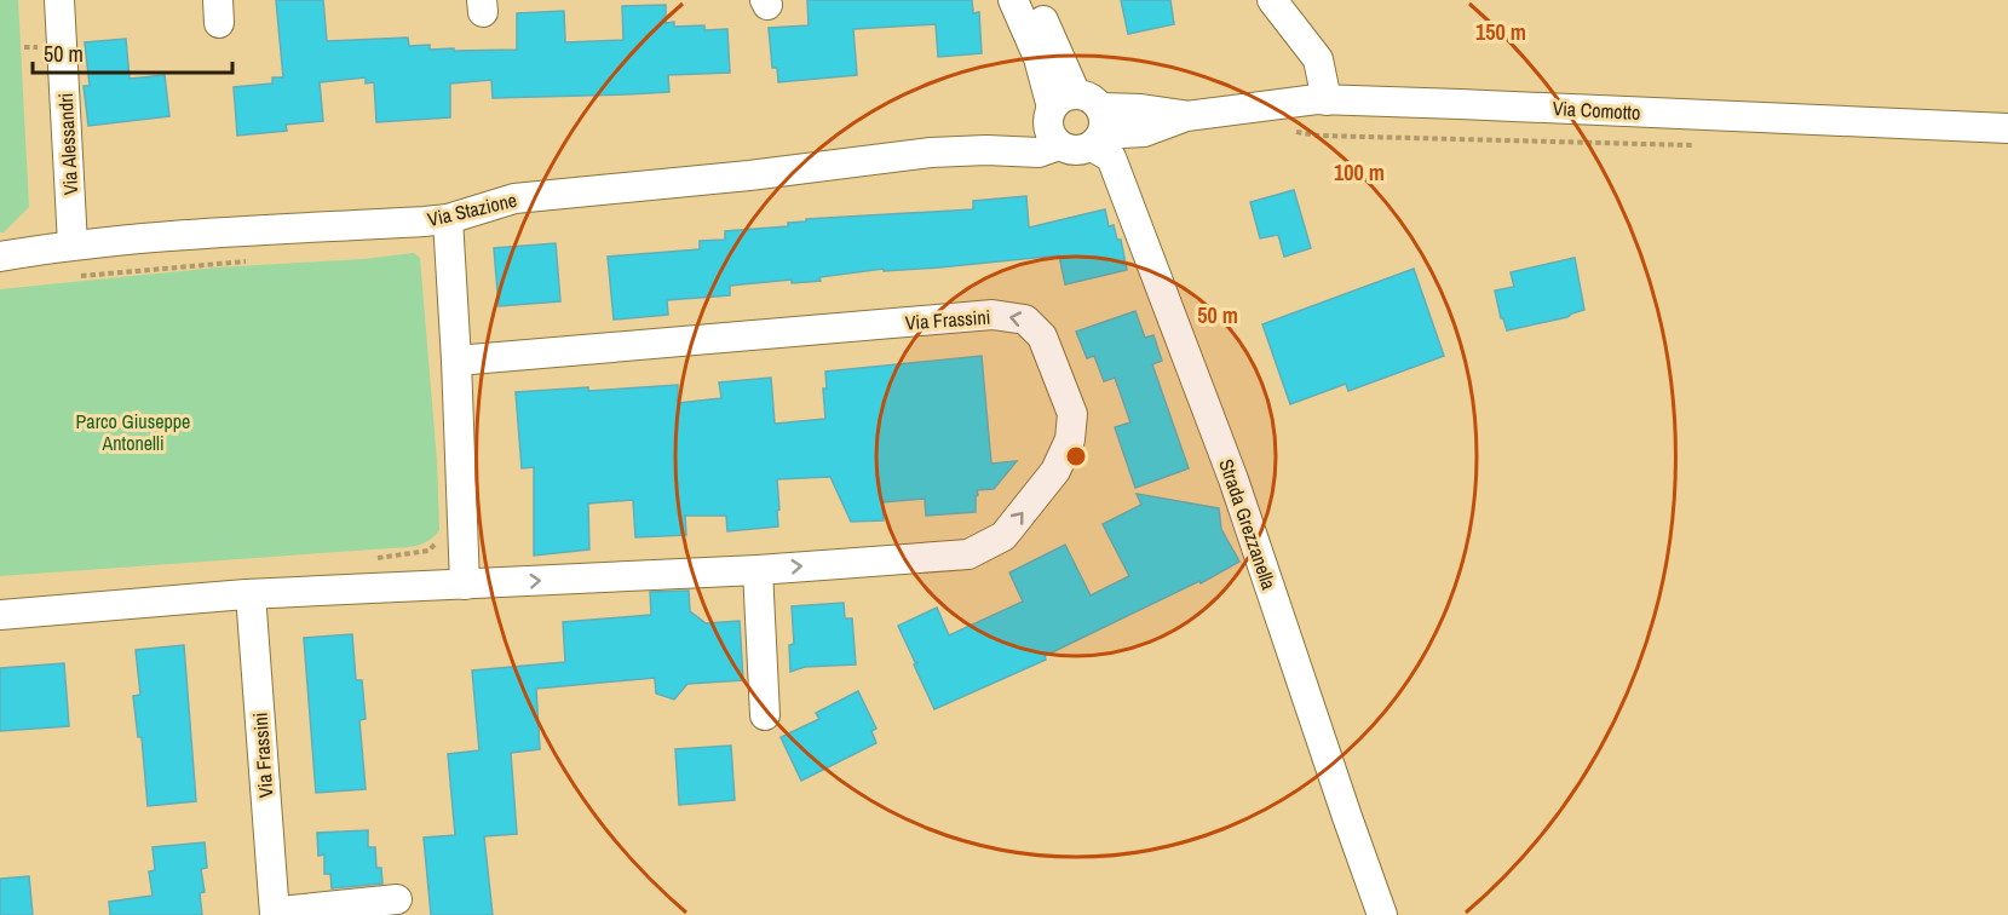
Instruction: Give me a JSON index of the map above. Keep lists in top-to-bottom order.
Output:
{
  "streets": {
    "street": [
      "Via Comotto",
      "Via Alessandri",
      "Via Stazione",
      "Via Frassini",
      "Strada Grezzanella"
    ]
  },
  "crossings": [
    ["Via Comotto", "Via Stazione"],
    ["Via Comotto", "Strada Grezzanella"],
    ["Via Alessandri", "Via Stazione"],
    ["Via Stazione", "Strada Grezzanella"]
  ],
  "parks": ["Parco Giuseppe Antonelli"],
  "scale_bar": "50 m",
  "rings": ["150 m", "100 m", "50 m"]
}
